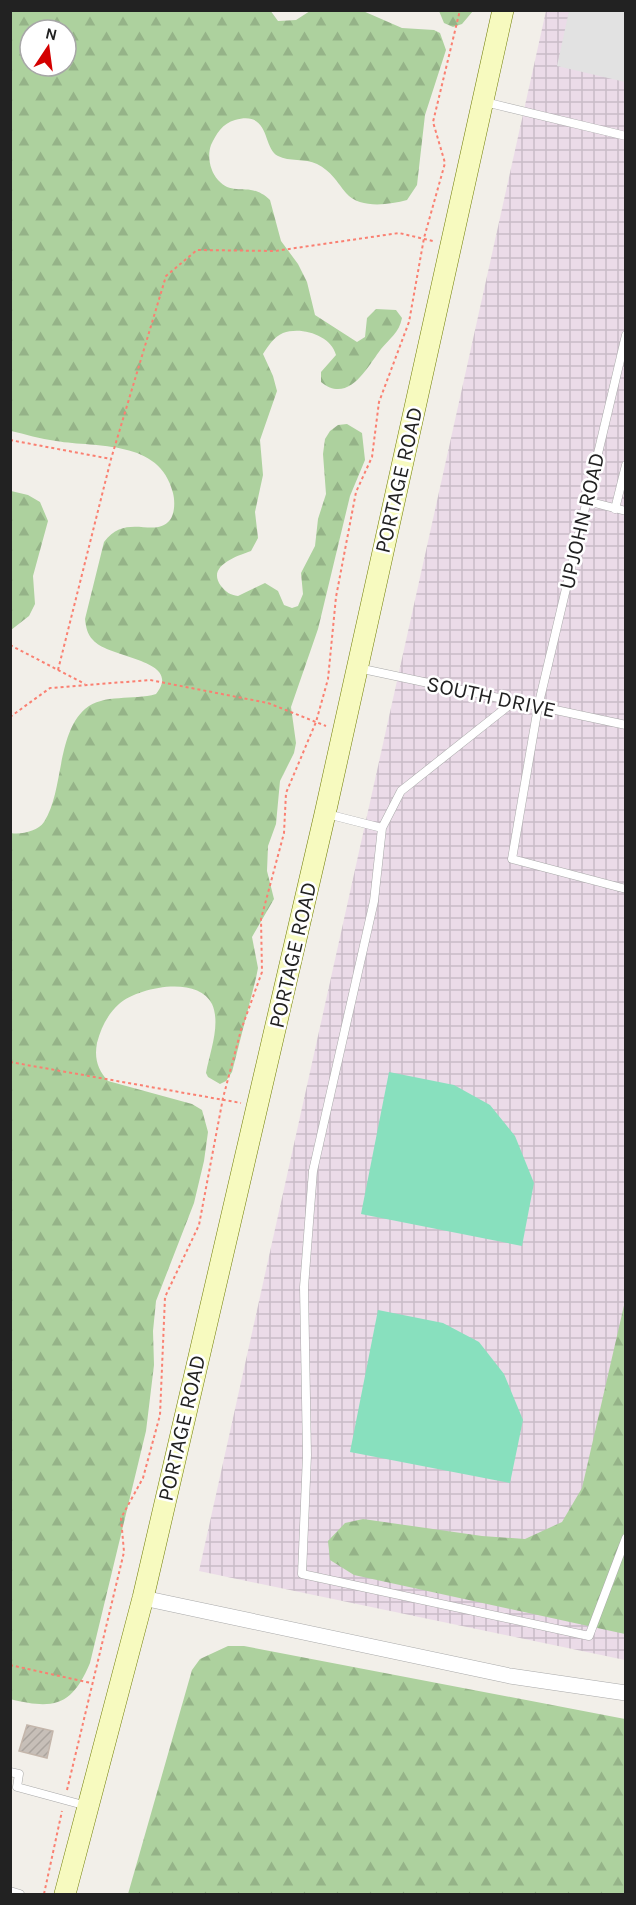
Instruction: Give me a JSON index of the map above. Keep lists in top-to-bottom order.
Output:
{
  "streets": {
    "main road": ["PORTAGE ROAD"],
    "lane": ["UPJOHN ROAD", "SOUTH DRIVE"]
  },
  "crossings": [
    ["PORTAGE ROAD", "SOUTH DRIVE"],
    ["UPJOHN ROAD", "SOUTH DRIVE"]
  ],
  "north": "top"
}
